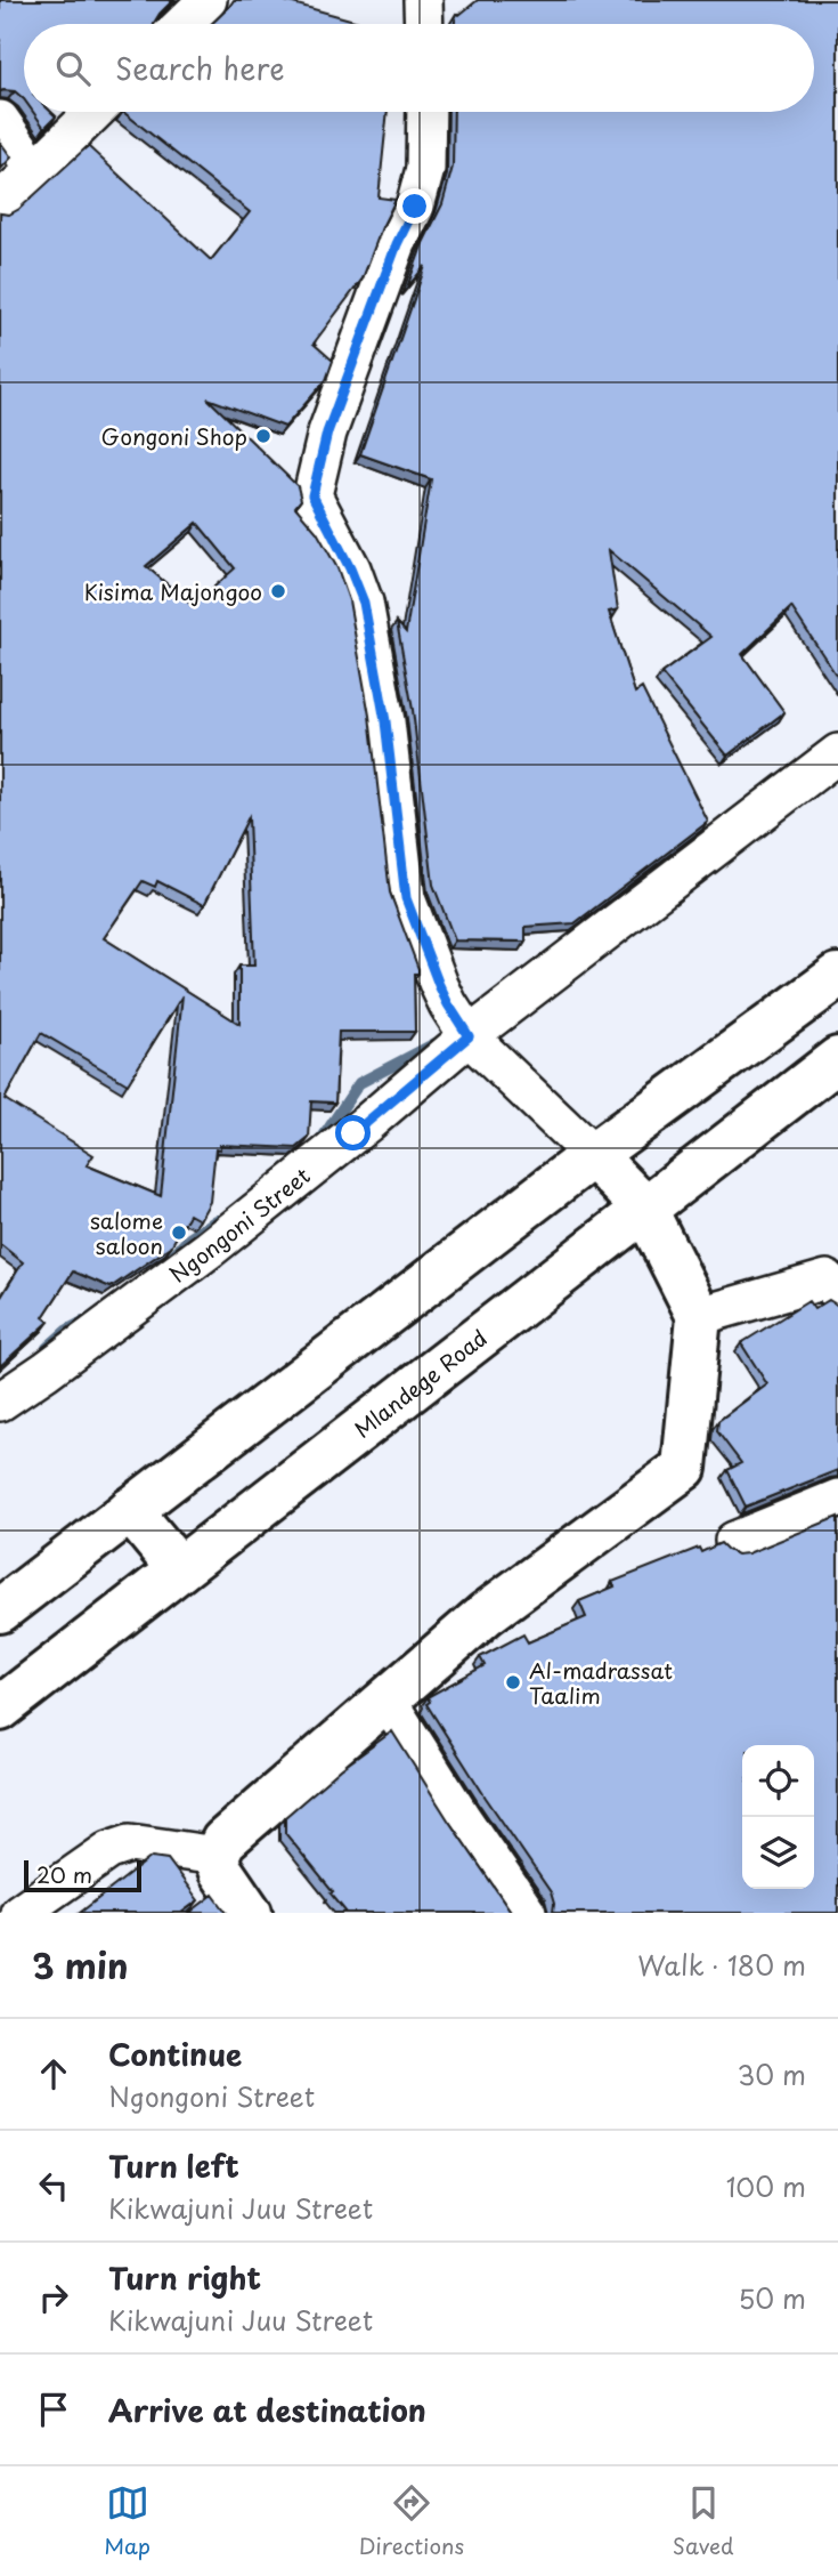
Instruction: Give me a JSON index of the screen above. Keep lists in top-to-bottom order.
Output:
{
  "streets": {
    "main road": ["Mlandege Road"],
    "street": ["Ngongoni Street"]
  },
  "places": [
    "Gongoni Shop",
    "Kisima Majongoo",
    "salome saloon",
    "Al-madrassat Taalim"
  ],
  "scale_bar": "20 m",
  "page": {
    "search": "Search here",
    "scale": "20 m",
    "heading": ["3 min", "Walk · 180 m"],
    "list": [
      ["Continue", "Ngongoni Street", "30 m"],
      ["Turn left", "Kikwajuni Juu Street", "100 m"],
      ["Turn right", "Kikwajuni Juu Street", "50 m"],
      "Arrive at destination"
    ],
    "nav": ["Map", "Directions", "Saved"]
  }
}
